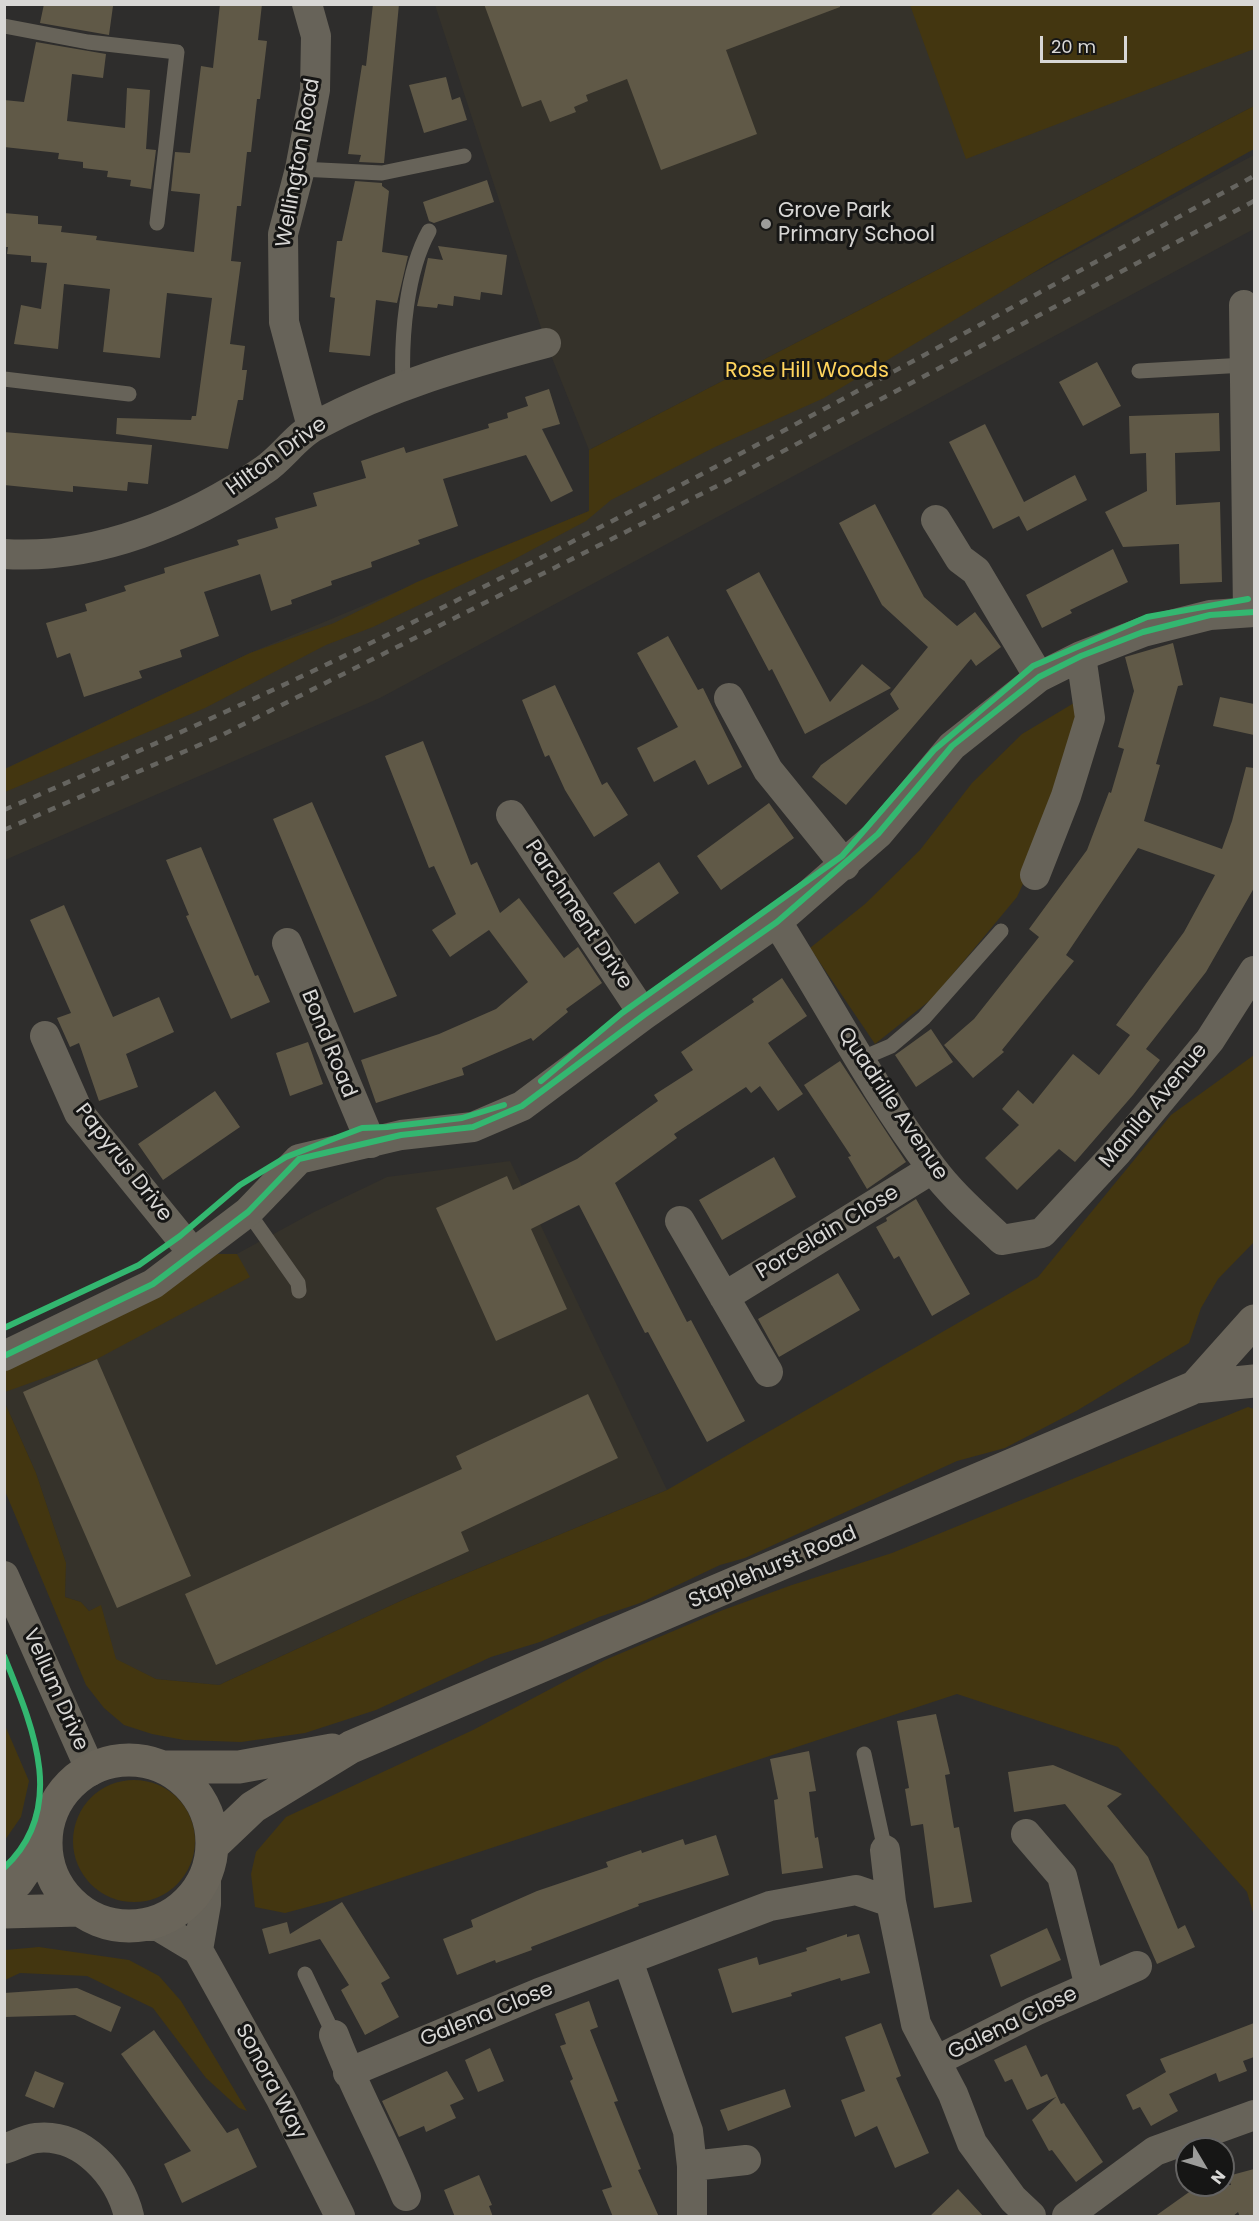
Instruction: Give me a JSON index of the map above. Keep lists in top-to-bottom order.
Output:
{
  "streets": {
    "main road": ["Staplehurst Road"],
    "street": [
      "Wellington Road",
      "Hilton Drive",
      "Parchment Drive",
      "Bond Road",
      "Quadrille Avenue",
      "Manila Avenue",
      "Papyrus Drive",
      "Porcelain Close",
      "Vellum Drive",
      "Galena Close",
      "Sonora Way"
    ]
  },
  "crossings": [
    ["Wellington Road", "Hilton Drive"],
    ["Quadrille Avenue", "Manila Avenue"],
    ["Quadrille Avenue", "Porcelain Close"],
    ["Staplehurst Road", "Vellum Drive"],
    ["Staplehurst Road", "Sonora Way"],
    ["Vellum Drive", "Sonora Way"]
  ],
  "parks": ["Rose Hill Woods"],
  "places": ["Grove Park Primary School"],
  "scale_bar": "20 m",
  "north": "bottom right"
}
